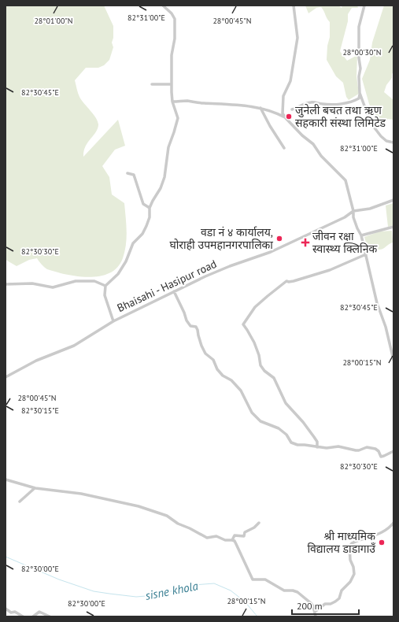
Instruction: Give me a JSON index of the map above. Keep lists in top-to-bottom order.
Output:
{
  "streets": {
    "street": ["Bhaisahi - Hasipur road"]
  },
  "water": ["sisne khola"],
  "places": {
    "other": ["जुनेली बचत तथा ऋण सहकारी संस्था लिमिटेड", "वडा नं ४ कार्यालय, घोराही उपमहानगरपालिका", "श्री माध्यमिक विद्यालय डाडागाउँ"],
    "health": ["जीवन रक्षा स्वास्थ्य क्लिनिक"]
  },
  "scale_bar": "200 m",
  "coordinates": [
    "82°31'00\"E",
    "28°01'00\"N",
    "28°00'45\"N",
    "28°00'30\"N",
    "82°30'45\"E",
    "82°30'30\"E",
    "28°00'15\"N",
    "82°30'15\"E",
    "82°30'00\"E"
  ]
}
